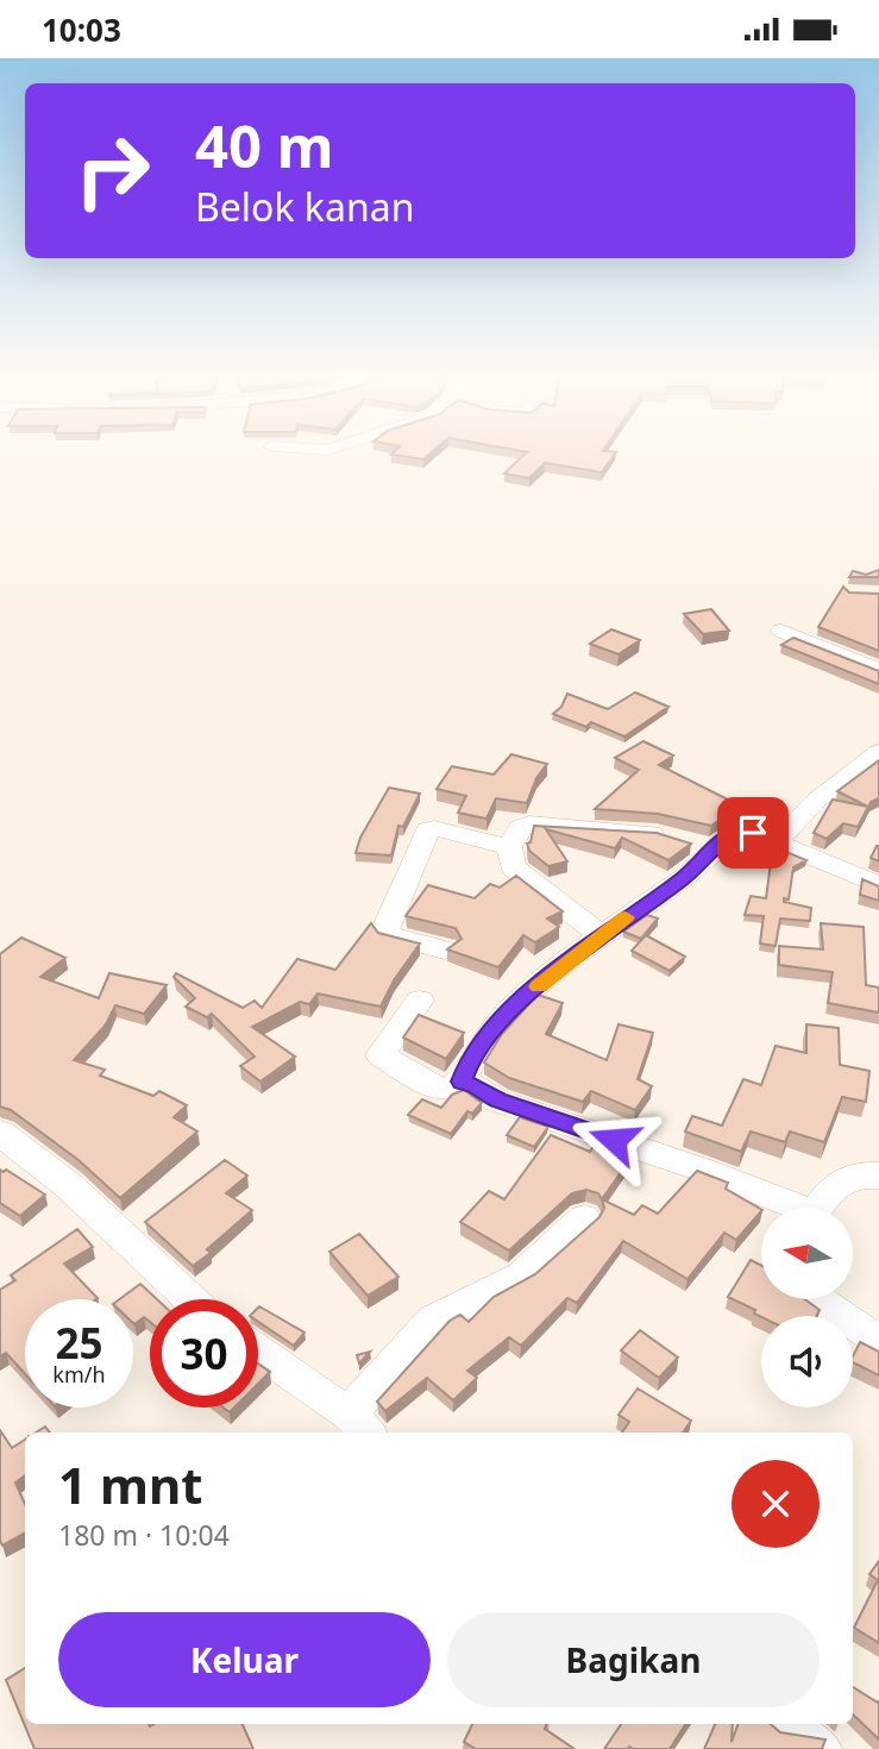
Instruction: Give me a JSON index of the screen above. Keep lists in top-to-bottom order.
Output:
{
  "north": "left",
  "page": {
    "status": "10:03",
    "turn": ["40 m", "Belok kanan"],
    "speed": "25 km/h",
    "limit": "30",
    "heading": ["1 mnt", "180 m · 10:04"],
    "buttons": ["Keluar", "Bagikan"]
  }
}
